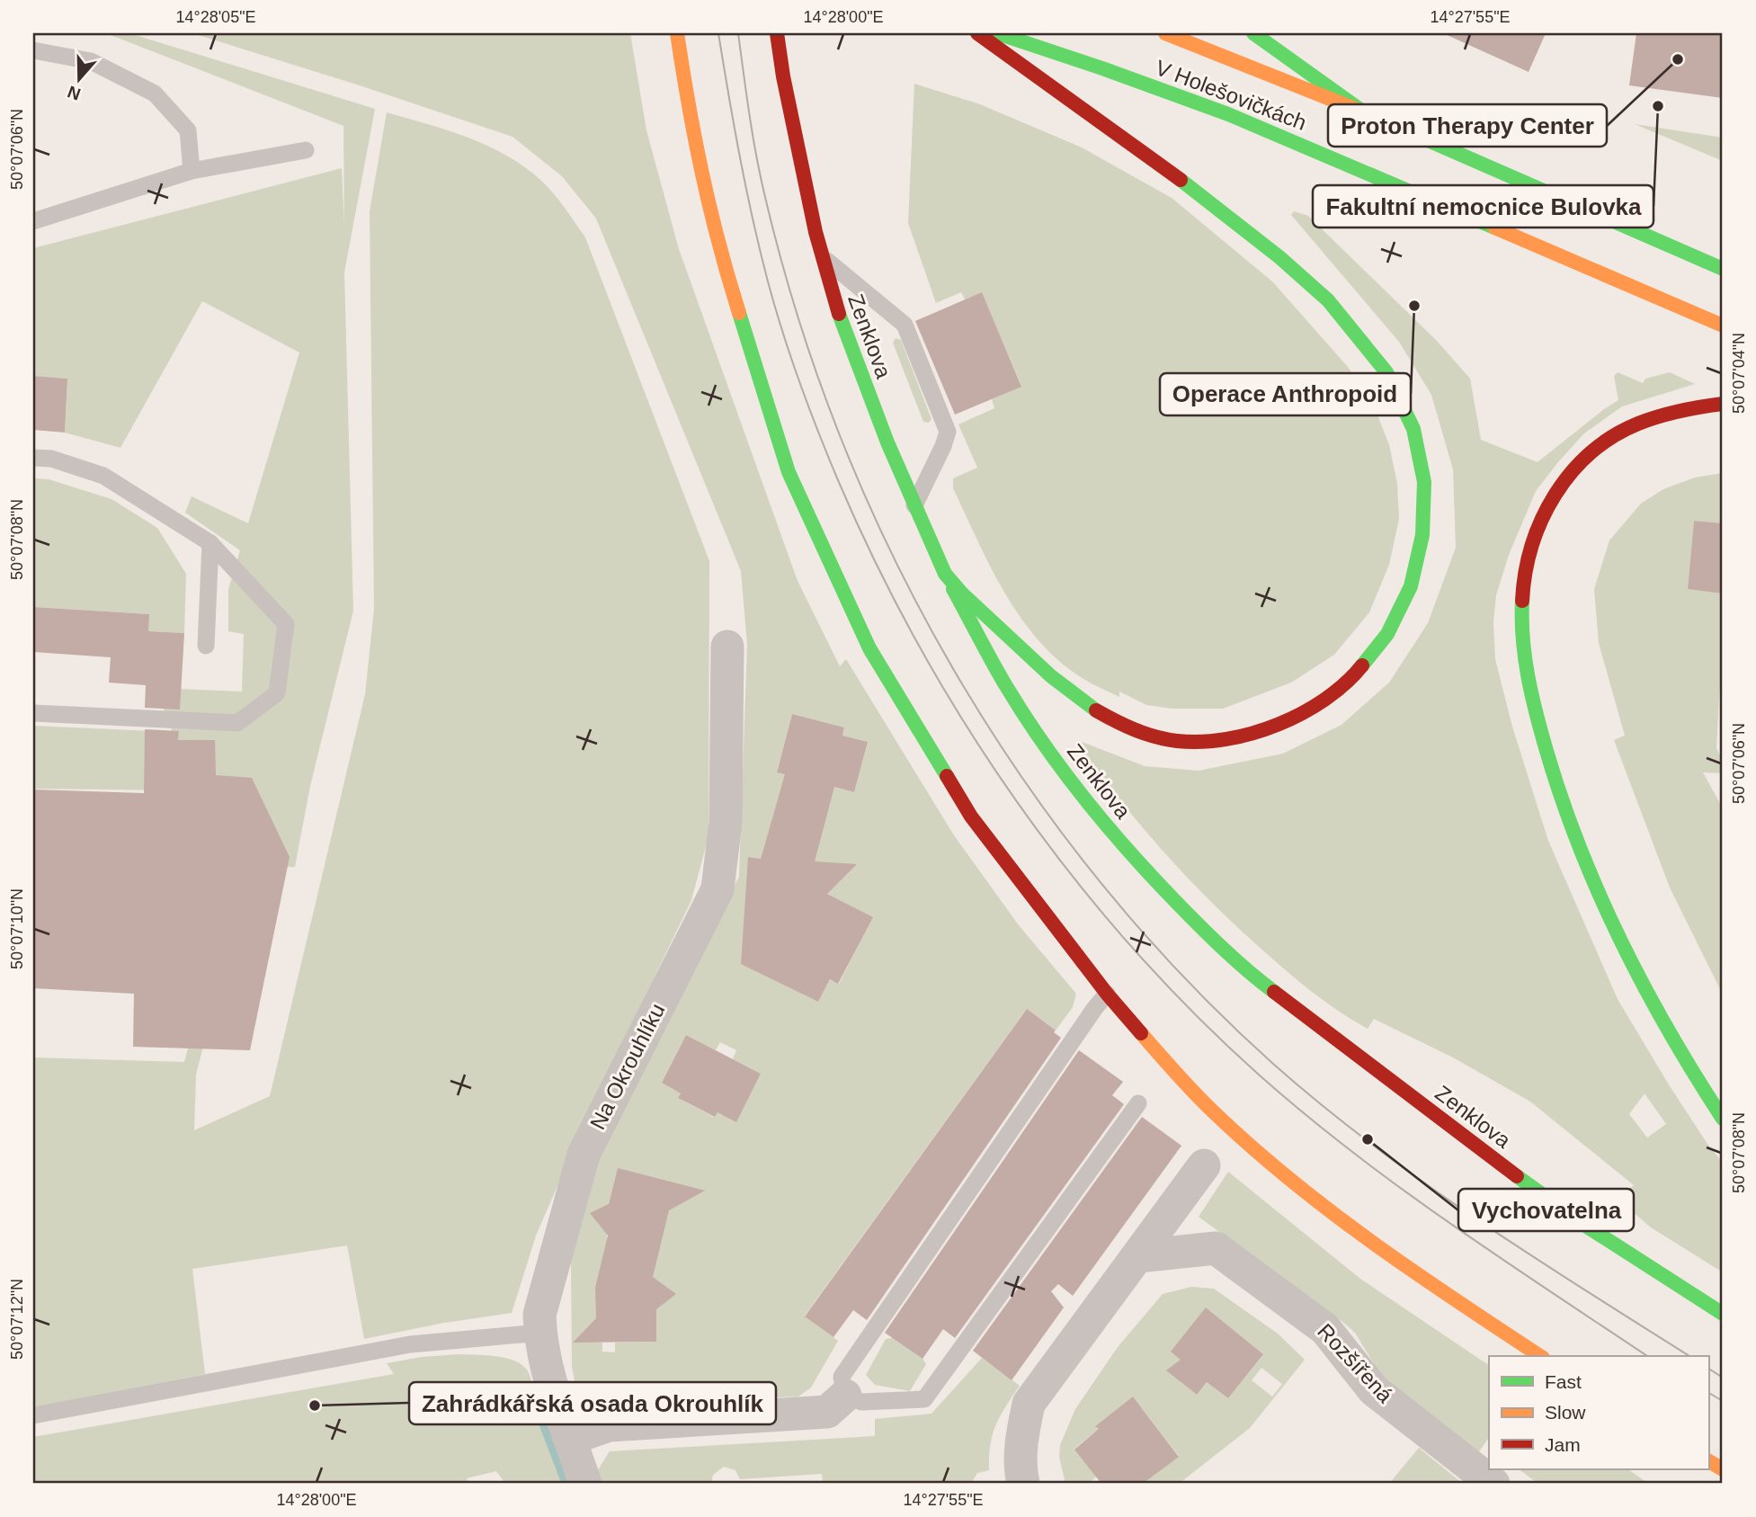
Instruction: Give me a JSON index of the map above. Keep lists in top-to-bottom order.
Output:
{
  "streets": {
    "main road": ["V Holešovičkách", "Zenklova"],
    "street": ["Na Okrouhlíku", "Rozšířená"]
  },
  "places": [
    "Proton Therapy Center",
    "Fakultní nemocnice Bulovka",
    "Operace Anthropoid",
    "Vychovatelna",
    "Zahrádkářská osada Okrouhlík"
  ],
  "legend": ["Fast", "Slow", "Jam"],
  "north": "bottom",
  "coordinates": [
    "14°28'05\"E",
    "14°28'00\"E",
    "14°27'55\"E",
    "50°07'06\"N",
    "50°07'04\"N",
    "50°07'08\"N",
    "50°07'10\"N",
    "50°07'12\"N"
  ]
}
